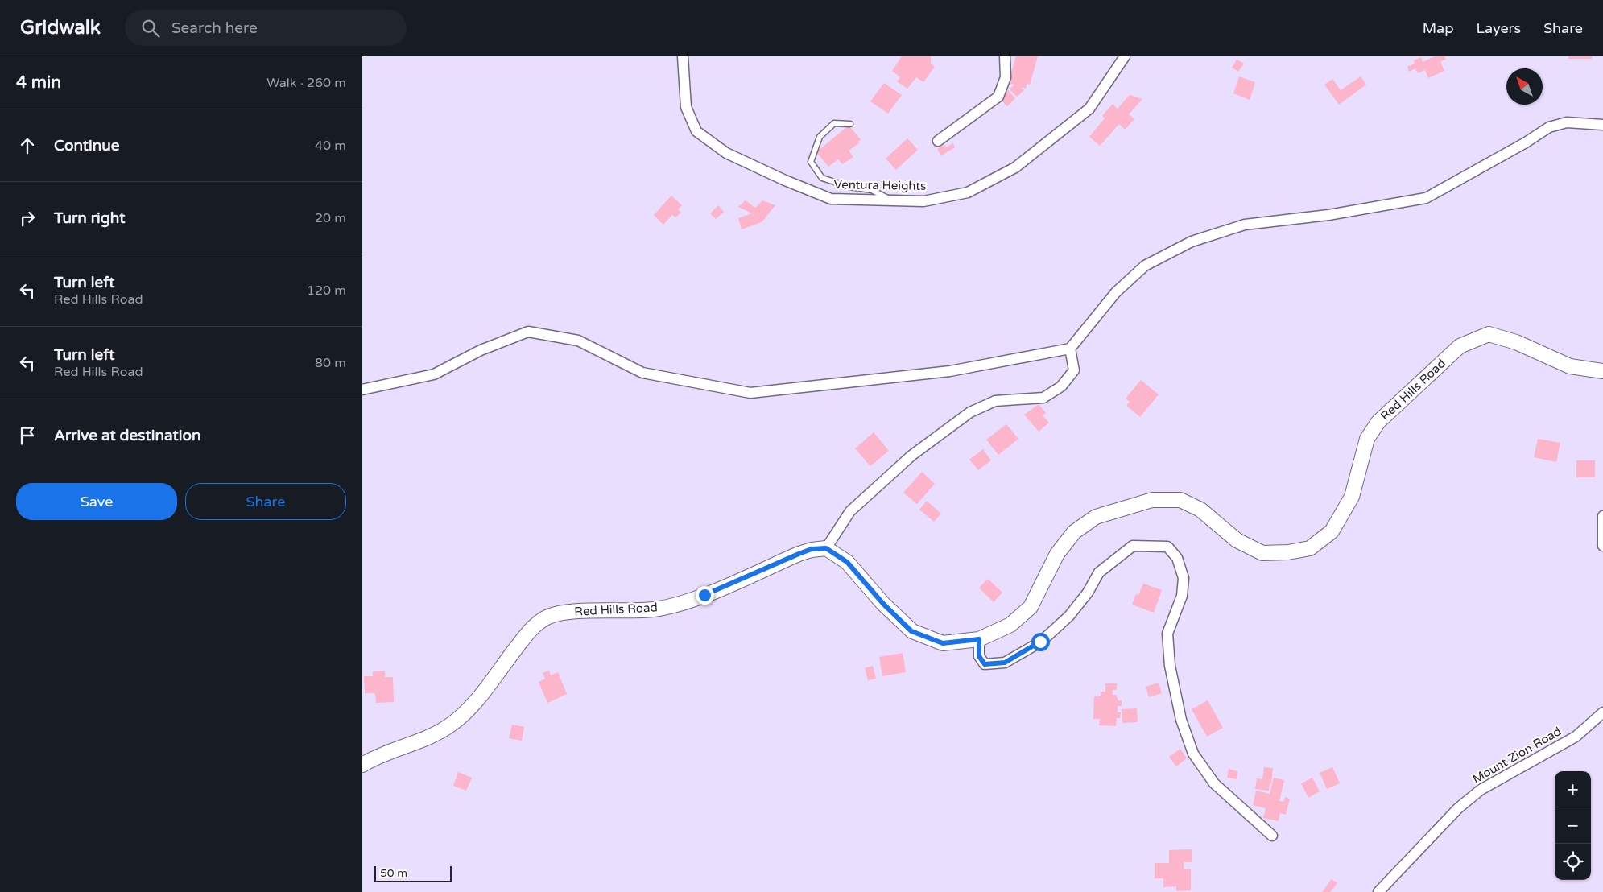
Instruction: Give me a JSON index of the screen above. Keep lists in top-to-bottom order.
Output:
{
  "streets": {
    "main road": ["Red Hills Road"],
    "street": ["Ventura Heights", "Mount Zion Road"]
  },
  "scale_bar": "50 m",
  "north": "top left",
  "page": {
    "header": "Gridwalk",
    "search": "Search here",
    "nav": ["Map", "Layers", "Share"],
    "heading": ["4 min", "Walk · 260 m"],
    "list": [
      ["Continue", "40 m"],
      ["Turn right", "20 m"],
      ["Turn left", "Red Hills Road", "120 m"],
      ["Turn left", "Red Hills Road", "80 m"],
      "Arrive at destination"
    ],
    "buttons": ["Save", "Share"],
    "map_buttons": ["+", "−"],
    "scale": "50 m"
  }
}
